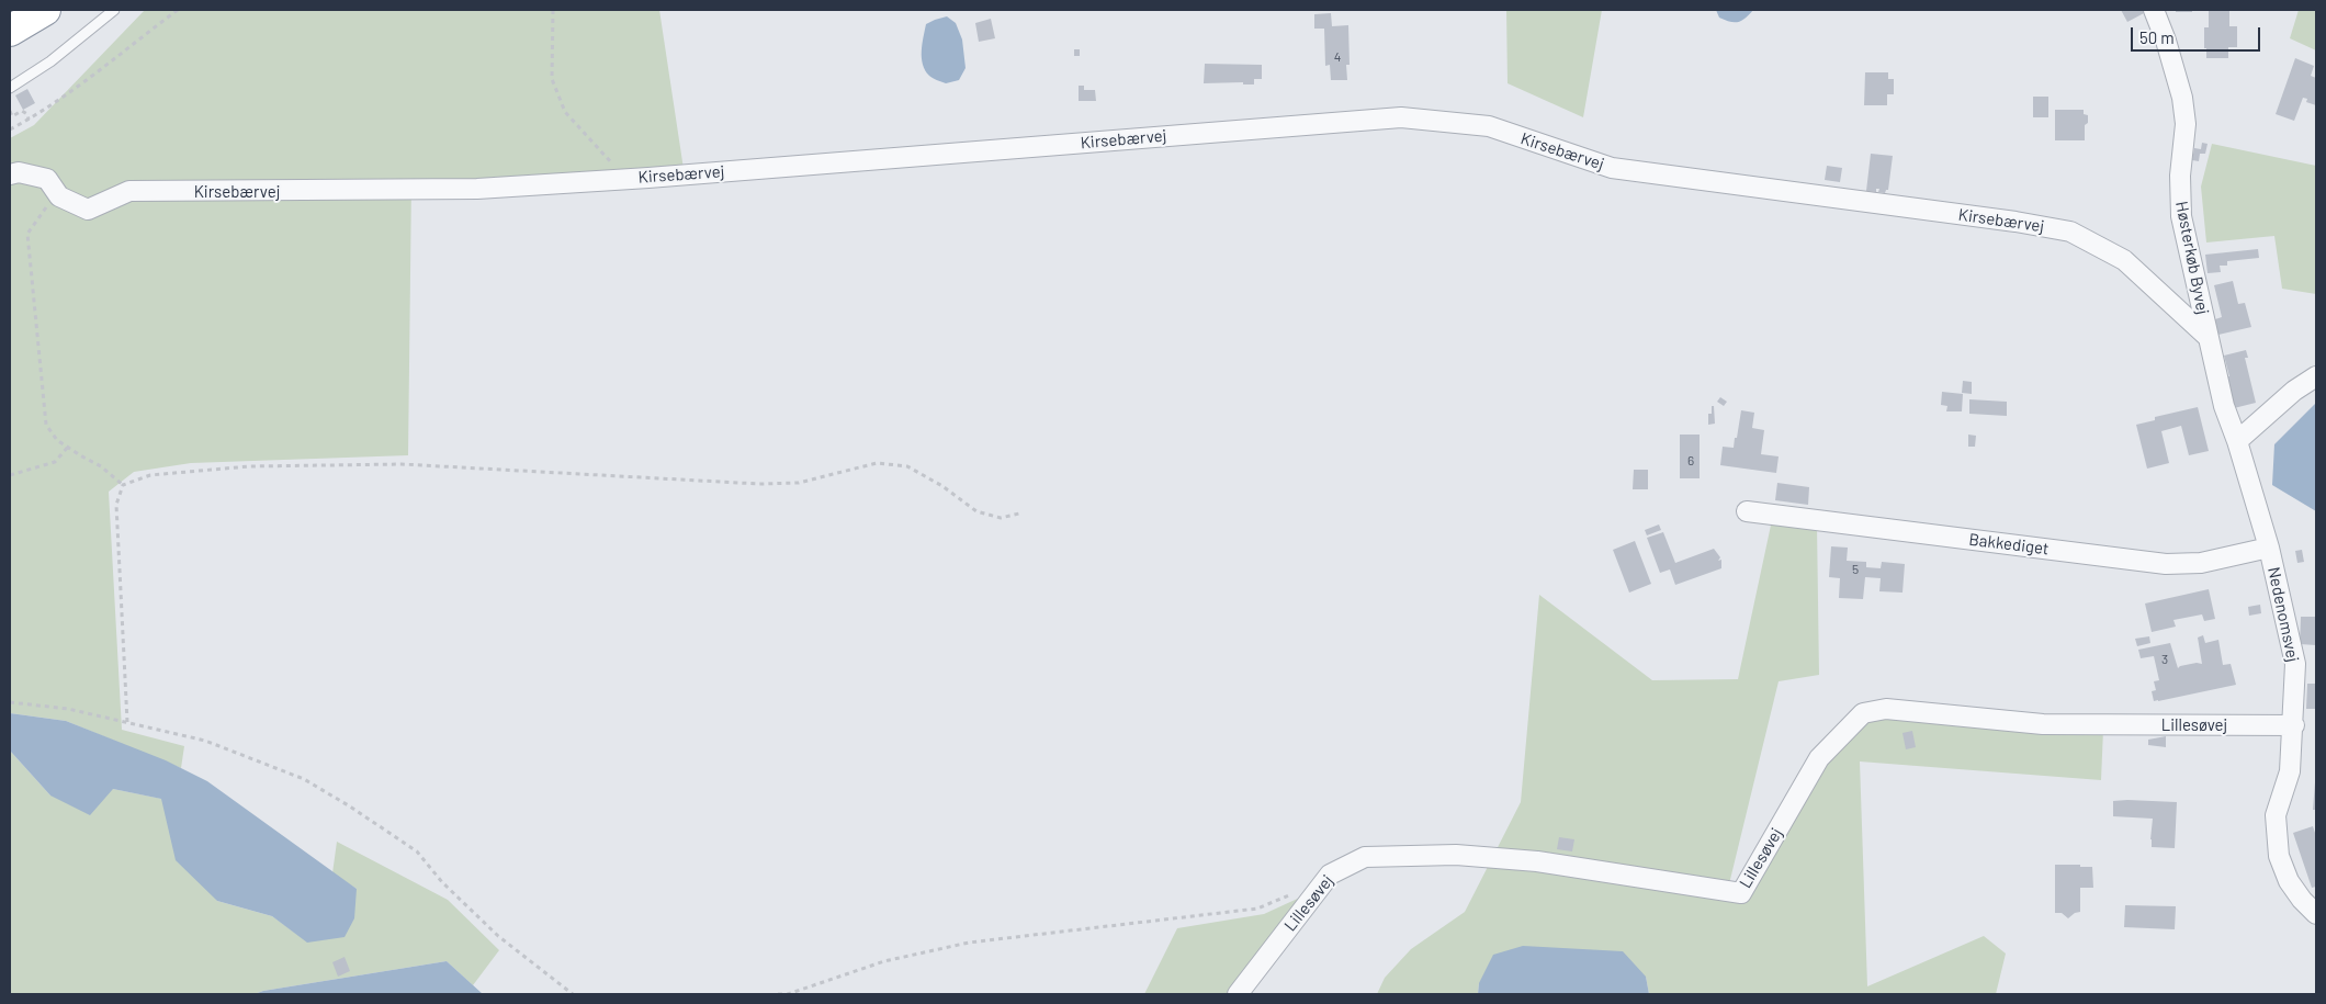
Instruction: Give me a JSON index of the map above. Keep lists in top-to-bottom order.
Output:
{
  "streets": {
    "street": [
      "Kirsebærvej",
      "Høsterkøb Byvej",
      "Bakkediget",
      "Nedenomsvej",
      "Lillesøvej"
    ]
  },
  "crossings": [
    ["Kirsebærvej", "Høsterkøb Byvej"],
    ["Høsterkøb Byvej", "Nedenomsvej"],
    ["Bakkediget", "Nedenomsvej"],
    ["Nedenomsvej", "Lillesøvej"]
  ],
  "house_numbers": [
    "4",
    "6",
    "5",
    "3"
  ],
  "scale_bar": "50 m"
}
